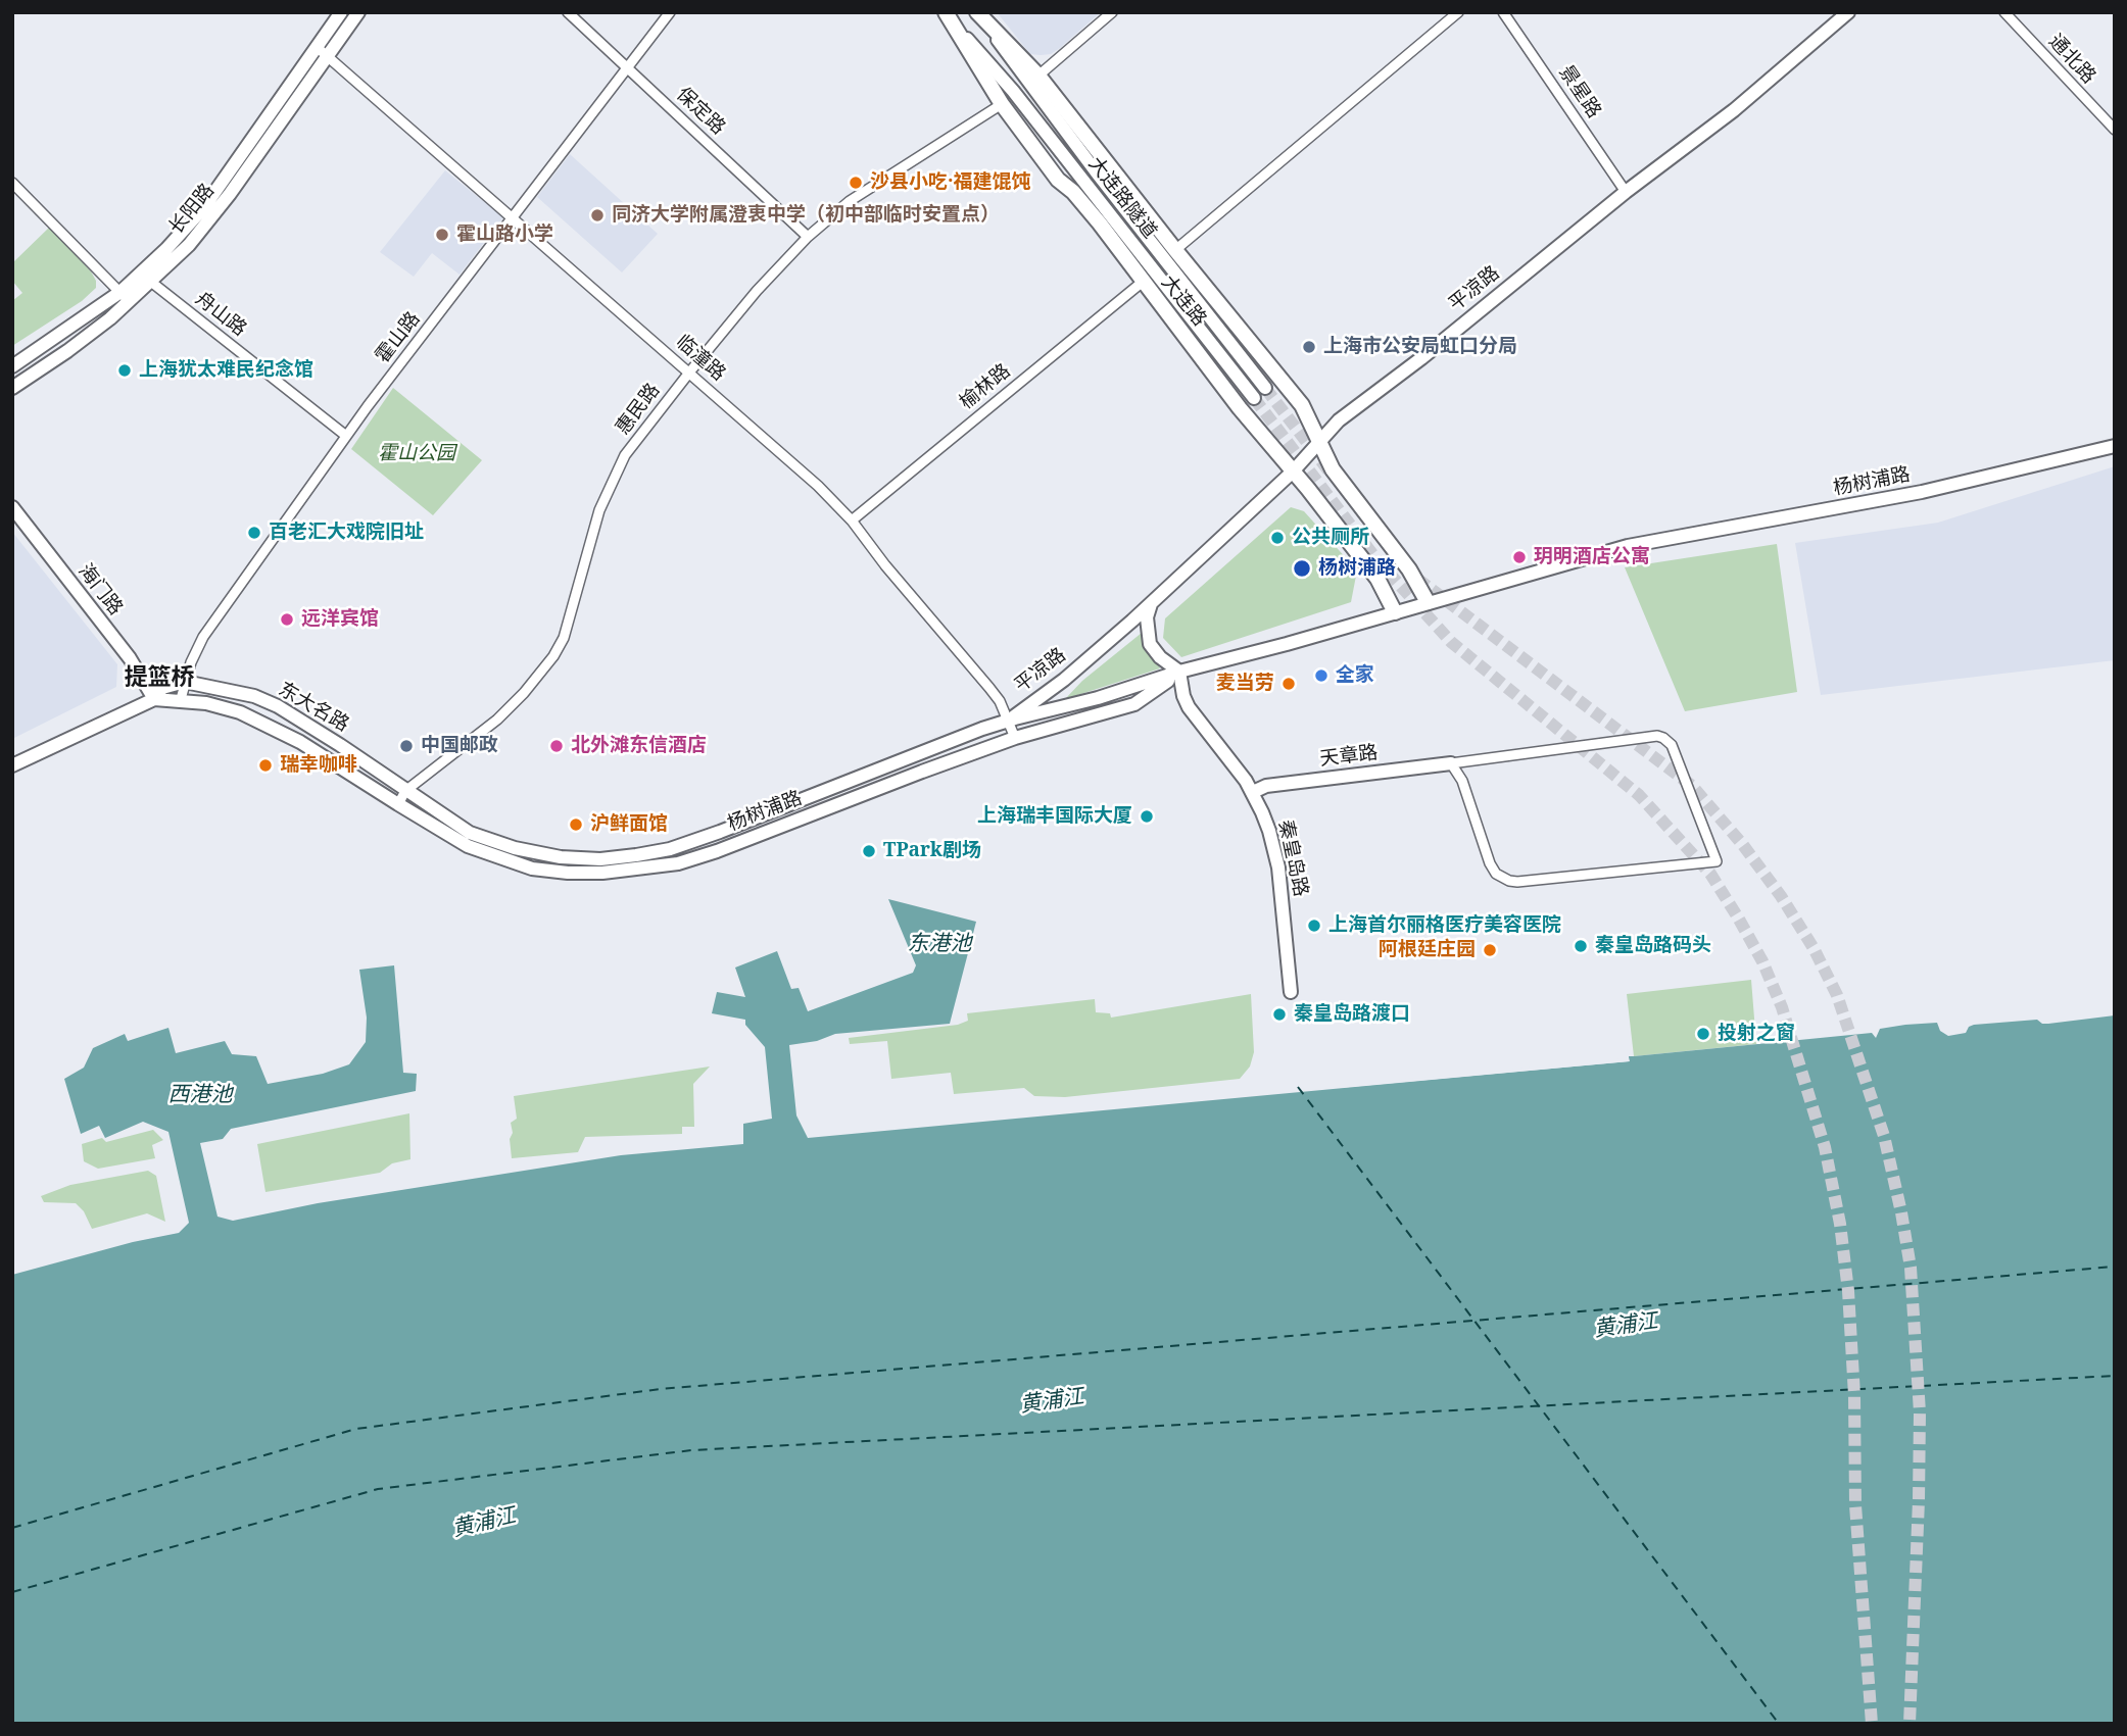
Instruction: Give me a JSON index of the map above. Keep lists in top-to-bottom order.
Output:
{
  "streets": {
    "main road": [
      "大连路隧道",
      "长阳路",
      "平凉路",
      "大连路",
      "杨树浦路",
      "海门路",
      "东大名路",
      "天章路",
      "秦皇岛路"
    ],
    "street": [
      "通北路",
      "景星路",
      "保定路",
      "舟山路",
      "霍山路",
      "临潼路",
      "榆林路",
      "惠民路"
    ]
  },
  "crossings": [
    ["景星路", "平凉路"],
    ["保定路", "霍山路"],
    ["保定路", "惠民路"],
    ["大连路隧道", "大连路"],
    ["长阳路", "舟山路"],
    ["长阳路", "临潼路"],
    ["平凉路", "大连路"],
    ["平凉路", "临潼路"],
    ["平凉路", "杨树浦路"],
    ["大连路", "榆林路"],
    ["大连路", "惠民路"],
    ["大连路", "杨树浦路"],
    ["舟山路", "霍山路"],
    ["霍山路", "临潼路"],
    ["霍山路", "东大名路"],
    ["临潼路", "榆林路"],
    ["临潼路", "惠民路"],
    ["临潼路", "杨树浦路"],
    ["惠民路", "杨树浦路"],
    ["惠民路", "东大名路"],
    ["杨树浦路", "东大名路"],
    ["杨树浦路", "秦皇岛路"],
    ["海门路", "东大名路"],
    ["天章路", "秦皇岛路"]
  ],
  "districts": ["提篮桥"],
  "water": ["东港池", "西港池", "黄浦江"],
  "parks": ["霍山公园"],
  "places": [
    "沙县小吃·福建馄饨",
    "同济大学附属澄衷中学（初中部临时安置点）",
    "霍山路小学",
    "上海市公安局虹口分局",
    "上海犹太难民纪念馆",
    "百老汇大戏院旧址",
    "公共厕所",
    "玥明酒店公寓",
    "杨树浦路",
    "远洋宾馆",
    "全家",
    "麦当劳",
    "中国邮政",
    "北外滩东信酒店",
    "瑞幸咖啡",
    "上海瑞丰国际大厦",
    "沪鲜面馆",
    "TPark剧场",
    "上海首尔丽格医疗美容医院",
    "秦皇岛路码头",
    "阿根廷庄园",
    "秦皇岛路渡口",
    "投射之窗"
  ]
}
